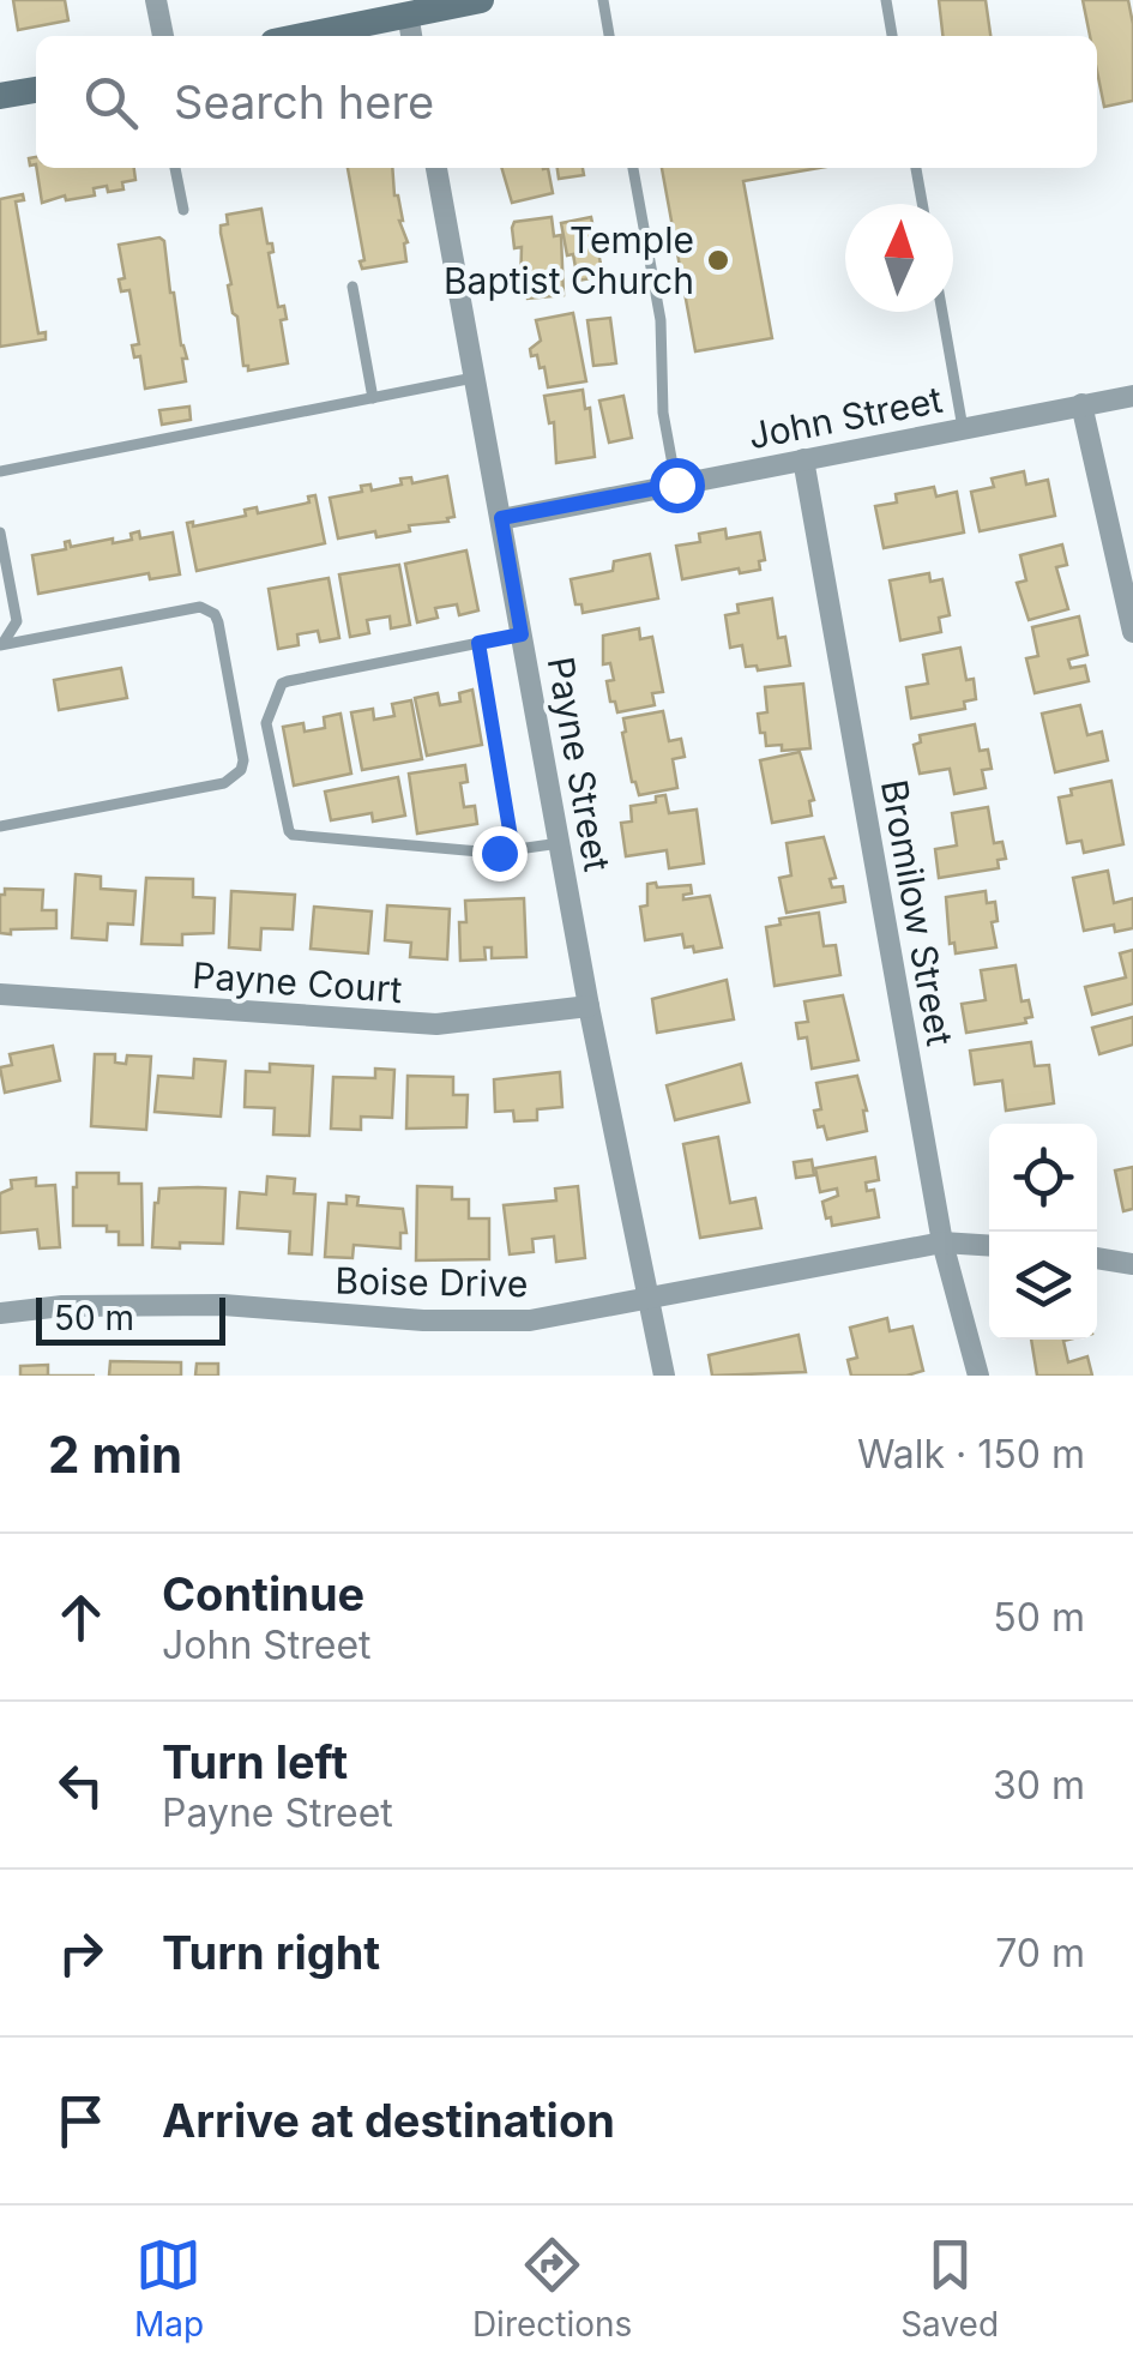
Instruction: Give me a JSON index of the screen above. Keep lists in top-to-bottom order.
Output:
{
  "streets": {
    "street": [
      "John Street",
      "Payne Street",
      "Bromilow Street",
      "Payne Court",
      "Boise Drive"
    ]
  },
  "crossings": [
    ["John Street", "Payne Street"],
    ["John Street", "Bromilow Street"],
    ["Payne Street", "Payne Court"],
    ["Payne Street", "Boise Drive"],
    ["Bromilow Street", "Boise Drive"]
  ],
  "places": ["Temple Baptist Church"],
  "scale_bar": "50 m",
  "north": "top",
  "page": {
    "search": "Search here",
    "scale": "50 m",
    "heading": ["2 min", "Walk · 150 m"],
    "list": [
      ["Continue", "John Street", "50 m"],
      ["Turn left", "Payne Street", "30 m"],
      ["Turn right", "70 m"],
      "Arrive at destination"
    ],
    "nav": ["Map", "Directions", "Saved"]
  }
}
